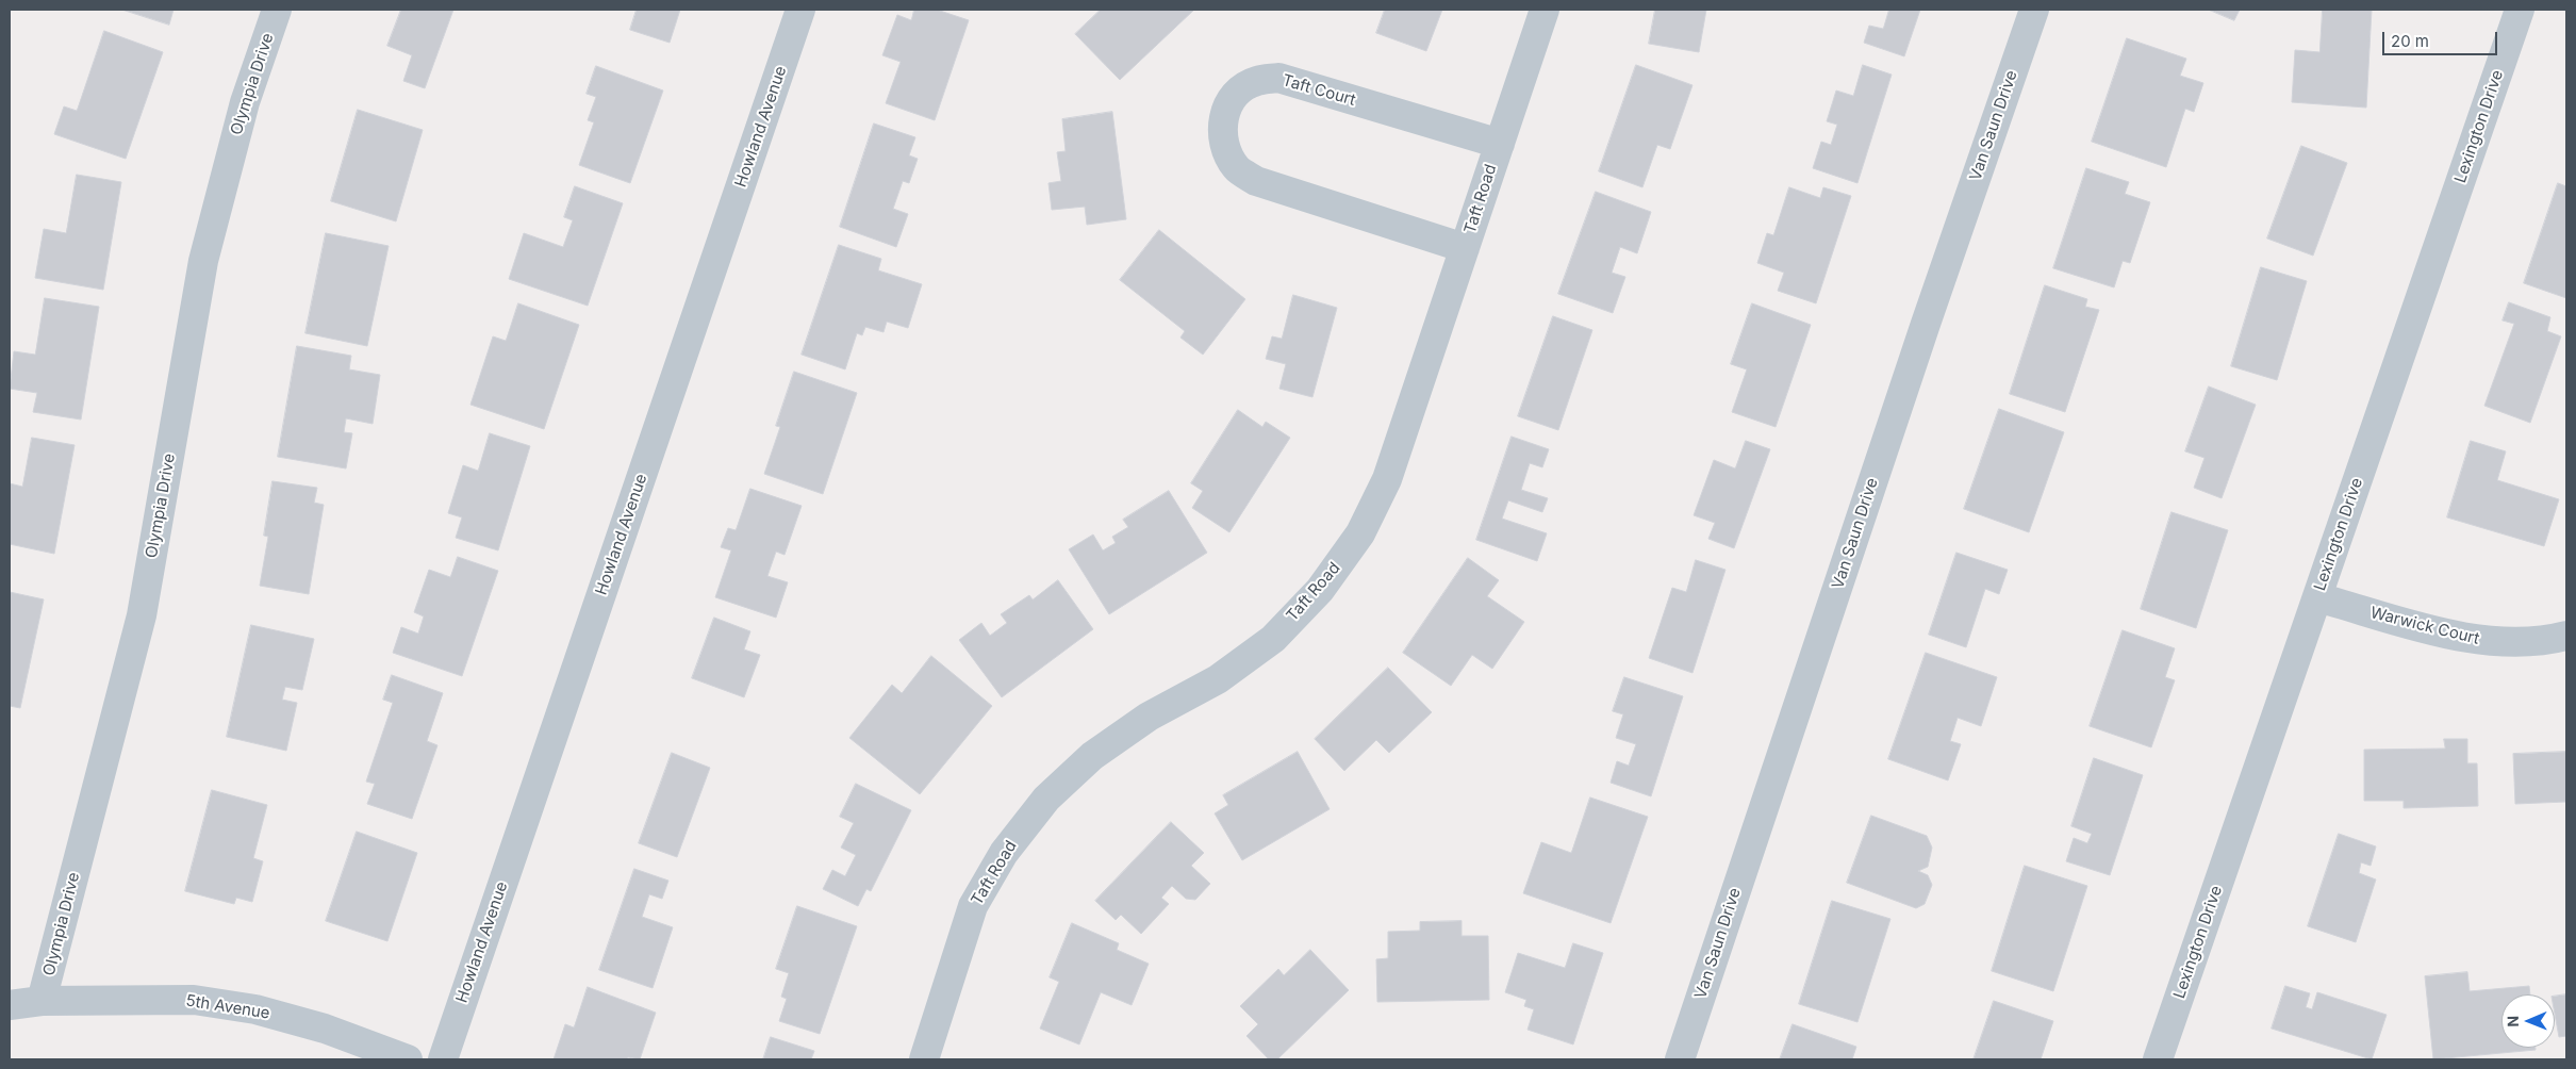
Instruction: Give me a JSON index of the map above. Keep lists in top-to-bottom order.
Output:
{
  "streets": {
    "street": [
      "Olympia Drive",
      "Taft Court",
      "Van Saun Drive",
      "Howland Avenue",
      "Lexington Drive",
      "Taft Road",
      "Warwick Court",
      "5th Avenue"
    ]
  },
  "crossings": [
    ["Olympia Drive", "5th Avenue"],
    ["Taft Court", "Taft Road"],
    ["Lexington Drive", "Warwick Court"]
  ],
  "scale_bar": "20 m",
  "north": "left"
}
